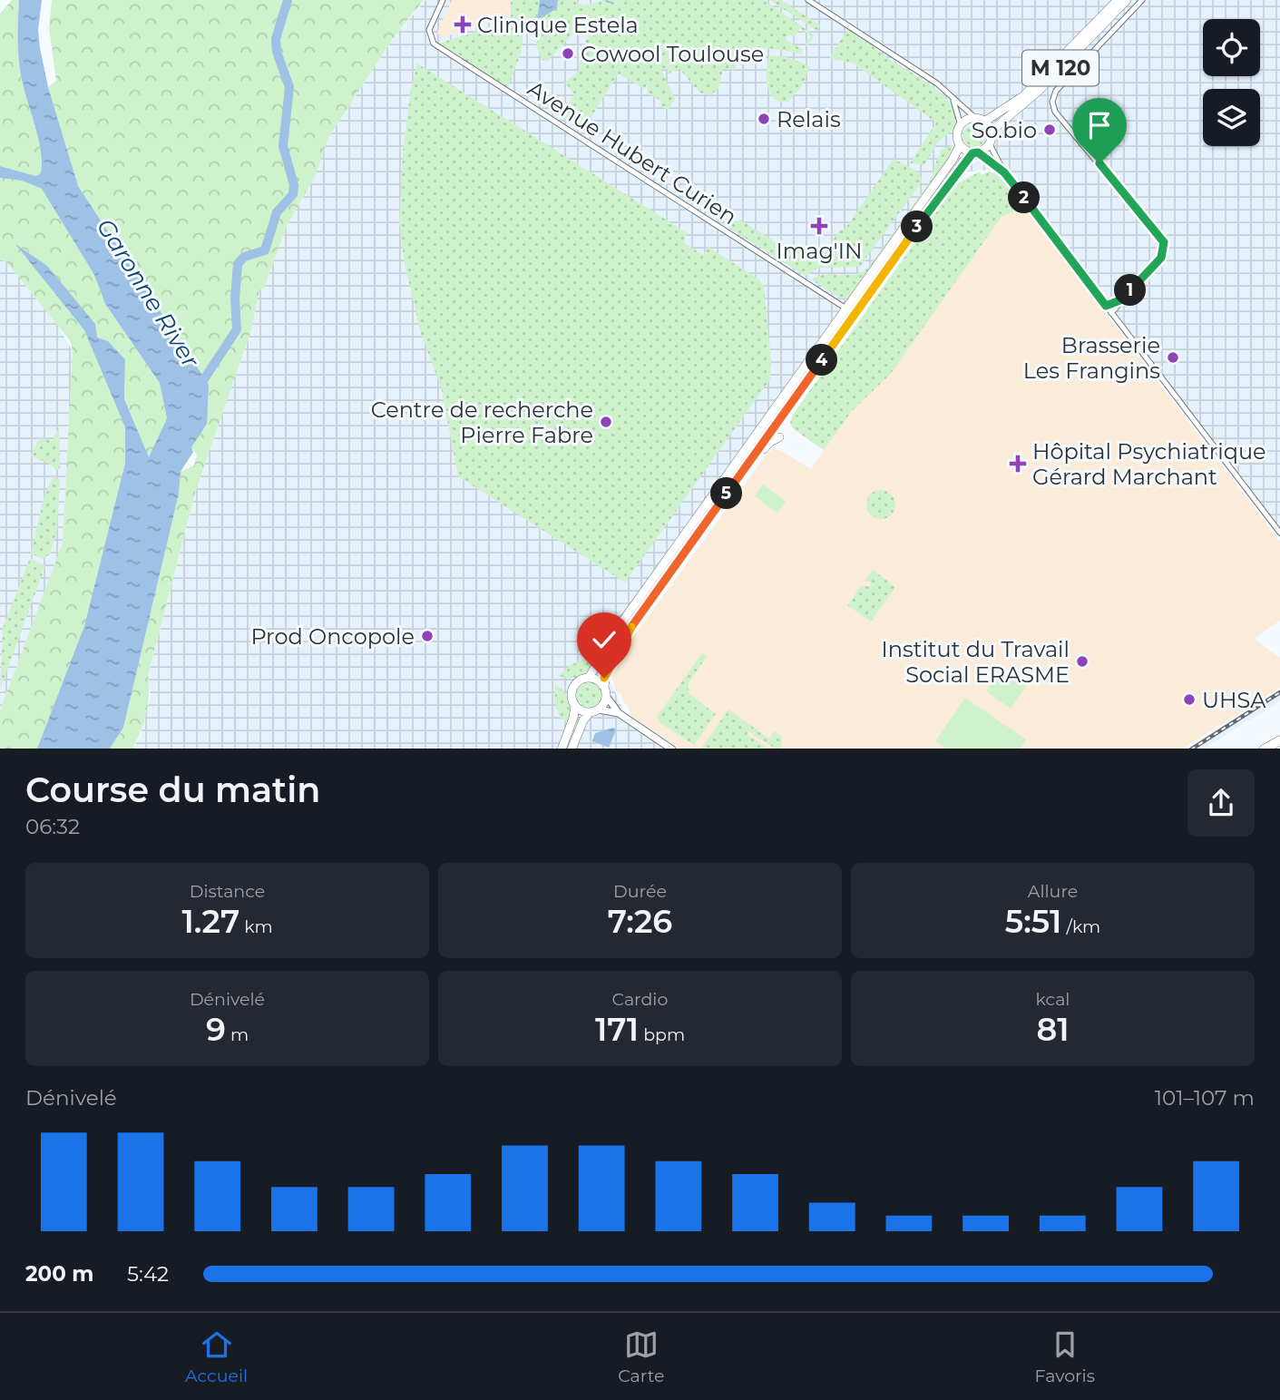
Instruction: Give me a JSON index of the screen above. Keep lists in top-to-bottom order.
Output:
{
  "streets": {
    "main road": ["M 120"],
    "street": ["Avenue Hubert Curien"]
  },
  "water": ["Garonne River"],
  "places": {
    "health": ["Clinique Estela", "Imag'IN", "Hôpital Psychiatrique Gérard Marchant"],
    "other": [
      "Cowool Toulouse",
      "Relais",
      "So.bio",
      "Brasserie Les Frangins",
      "Centre de recherche Pierre Fabre",
      "Prod Oncopole",
      "Institut du Travail Social ERASME",
      "UHSA"
    ]
  },
  "page": {
    "pins": [
      "2",
      "3",
      "1",
      "4",
      "5"
    ],
    "heading": ["Course du matin", "06:32"],
    "stats": [
      ["Distance", "1.27 km"],
      ["Durée", "7:26"],
      ["Allure", "5:51 /km"],
      ["Dénivelé", "9 m"],
      ["Cardio", "171 bpm"],
      ["kcal", "81"]
    ],
    "chart": ["Dénivelé", "101–107 m"],
    "list": [
      {
        "name": "200 m",
        "note": "5:42"
      }
    ],
    "tabs": ["Accueil", "Carte", "Favoris"]
  }
}
